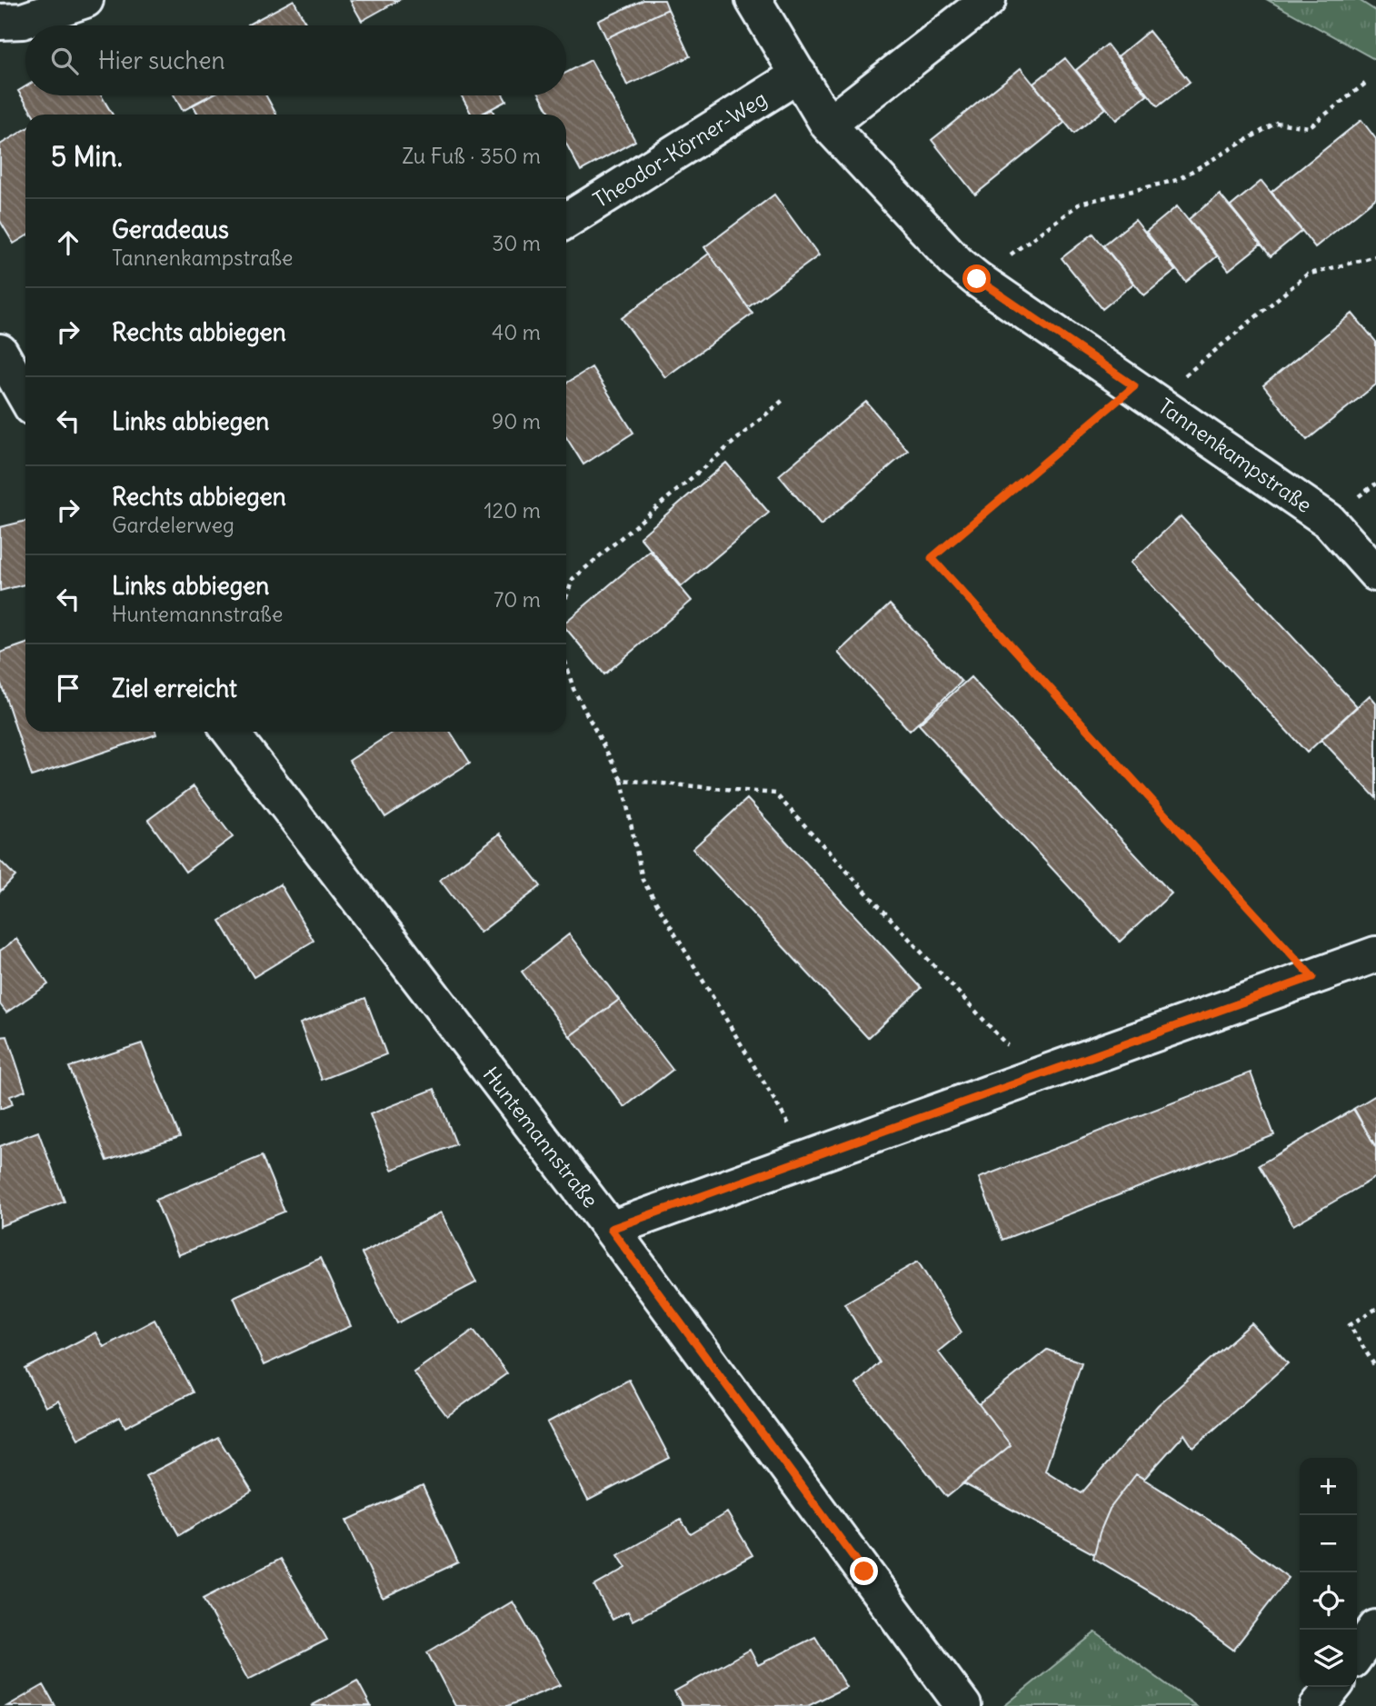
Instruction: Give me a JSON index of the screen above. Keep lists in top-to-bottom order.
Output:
{
  "streets": {
    "street": ["Theodor-Körner-Weg", "Tannenkampstraße", "Huntemannstraße"]
  },
  "crossings": [
    ["Theodor-Körner-Weg", "Tannenkampstraße"]
  ],
  "page": {
    "search": "Hier suchen",
    "heading": ["5 Min.", "Zu Fuß · 350 m"],
    "list": [
      ["Geradeaus", "Tannenkampstraße", "30 m"],
      ["Rechts abbiegen", "40 m"],
      ["Links abbiegen", "90 m"],
      ["Rechts abbiegen", "Gardelerweg", "120 m"],
      ["Links abbiegen", "Huntemannstraße", "70 m"],
      "Ziel erreicht"
    ],
    "map_buttons": ["+", "−"]
  }
}
